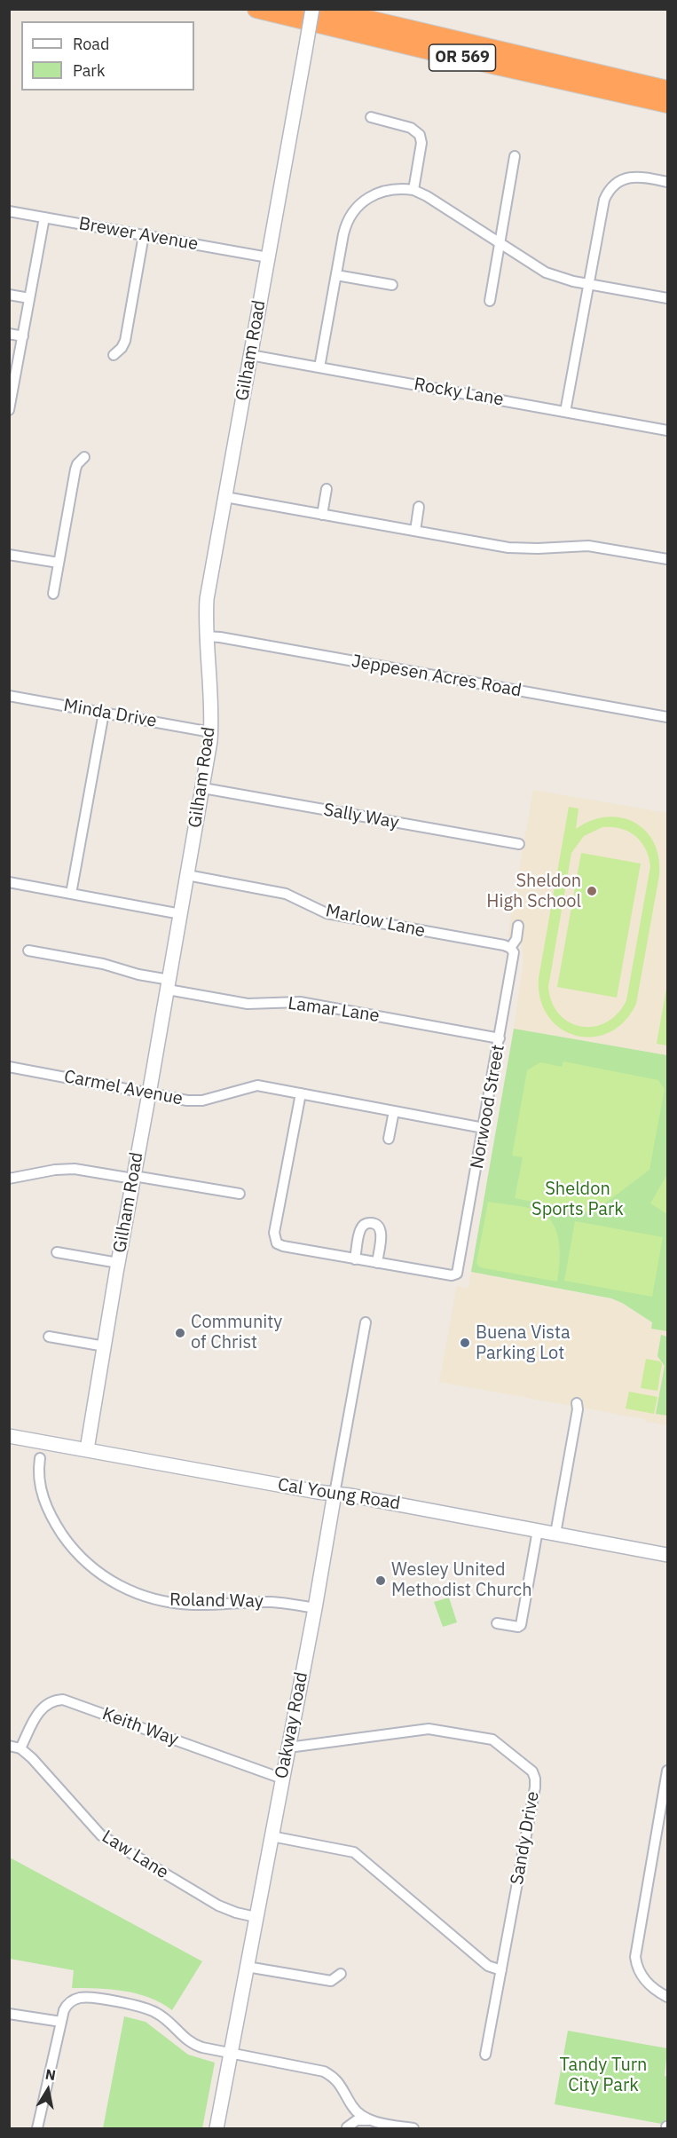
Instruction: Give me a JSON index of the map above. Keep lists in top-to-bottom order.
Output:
{
  "streets": {
    "highway": ["OR 569"],
    "street": [
      "Brewer Avenue",
      "Gilham Road",
      "Rocky Lane",
      "Jeppesen Acres Road",
      "Minda Drive",
      "Sally Way",
      "Marlow Lane",
      "Lamar Lane",
      "Carmel Avenue",
      "Norwood Street",
      "Cal Young Road",
      "Roland Way",
      "Oakway Road",
      "Keith Way",
      "Sandy Drive",
      "Law Lane"
    ]
  },
  "crossings": [
    ["Brewer Avenue", "Gilham Road"],
    ["Gilham Road", "Rocky Lane"],
    ["Gilham Road", "Jeppesen Acres Road"],
    ["Gilham Road", "Minda Drive"],
    ["Gilham Road", "Sally Way"],
    ["Gilham Road", "Marlow Lane"],
    ["Gilham Road", "Lamar Lane"],
    ["Gilham Road", "Carmel Avenue"],
    ["Gilham Road", "Cal Young Road"],
    ["Marlow Lane", "Norwood Street"],
    ["Lamar Lane", "Norwood Street"],
    ["Carmel Avenue", "Norwood Street"],
    ["Cal Young Road", "Oakway Road"],
    ["Roland Way", "Oakway Road"],
    ["Oakway Road", "Keith Way"],
    ["Oakway Road", "Sandy Drive"],
    ["Oakway Road", "Law Lane"],
    ["Keith Way", "Law Lane"]
  ],
  "parks": ["Sheldon Sports Park", "Tandy Turn City Park"],
  "places": [
    "Sheldon High School",
    "Community of Christ",
    "Buena Vista Parking Lot",
    "Wesley United Methodist Church"
  ],
  "legend": ["Road", "Park"],
  "north": "top"
}
